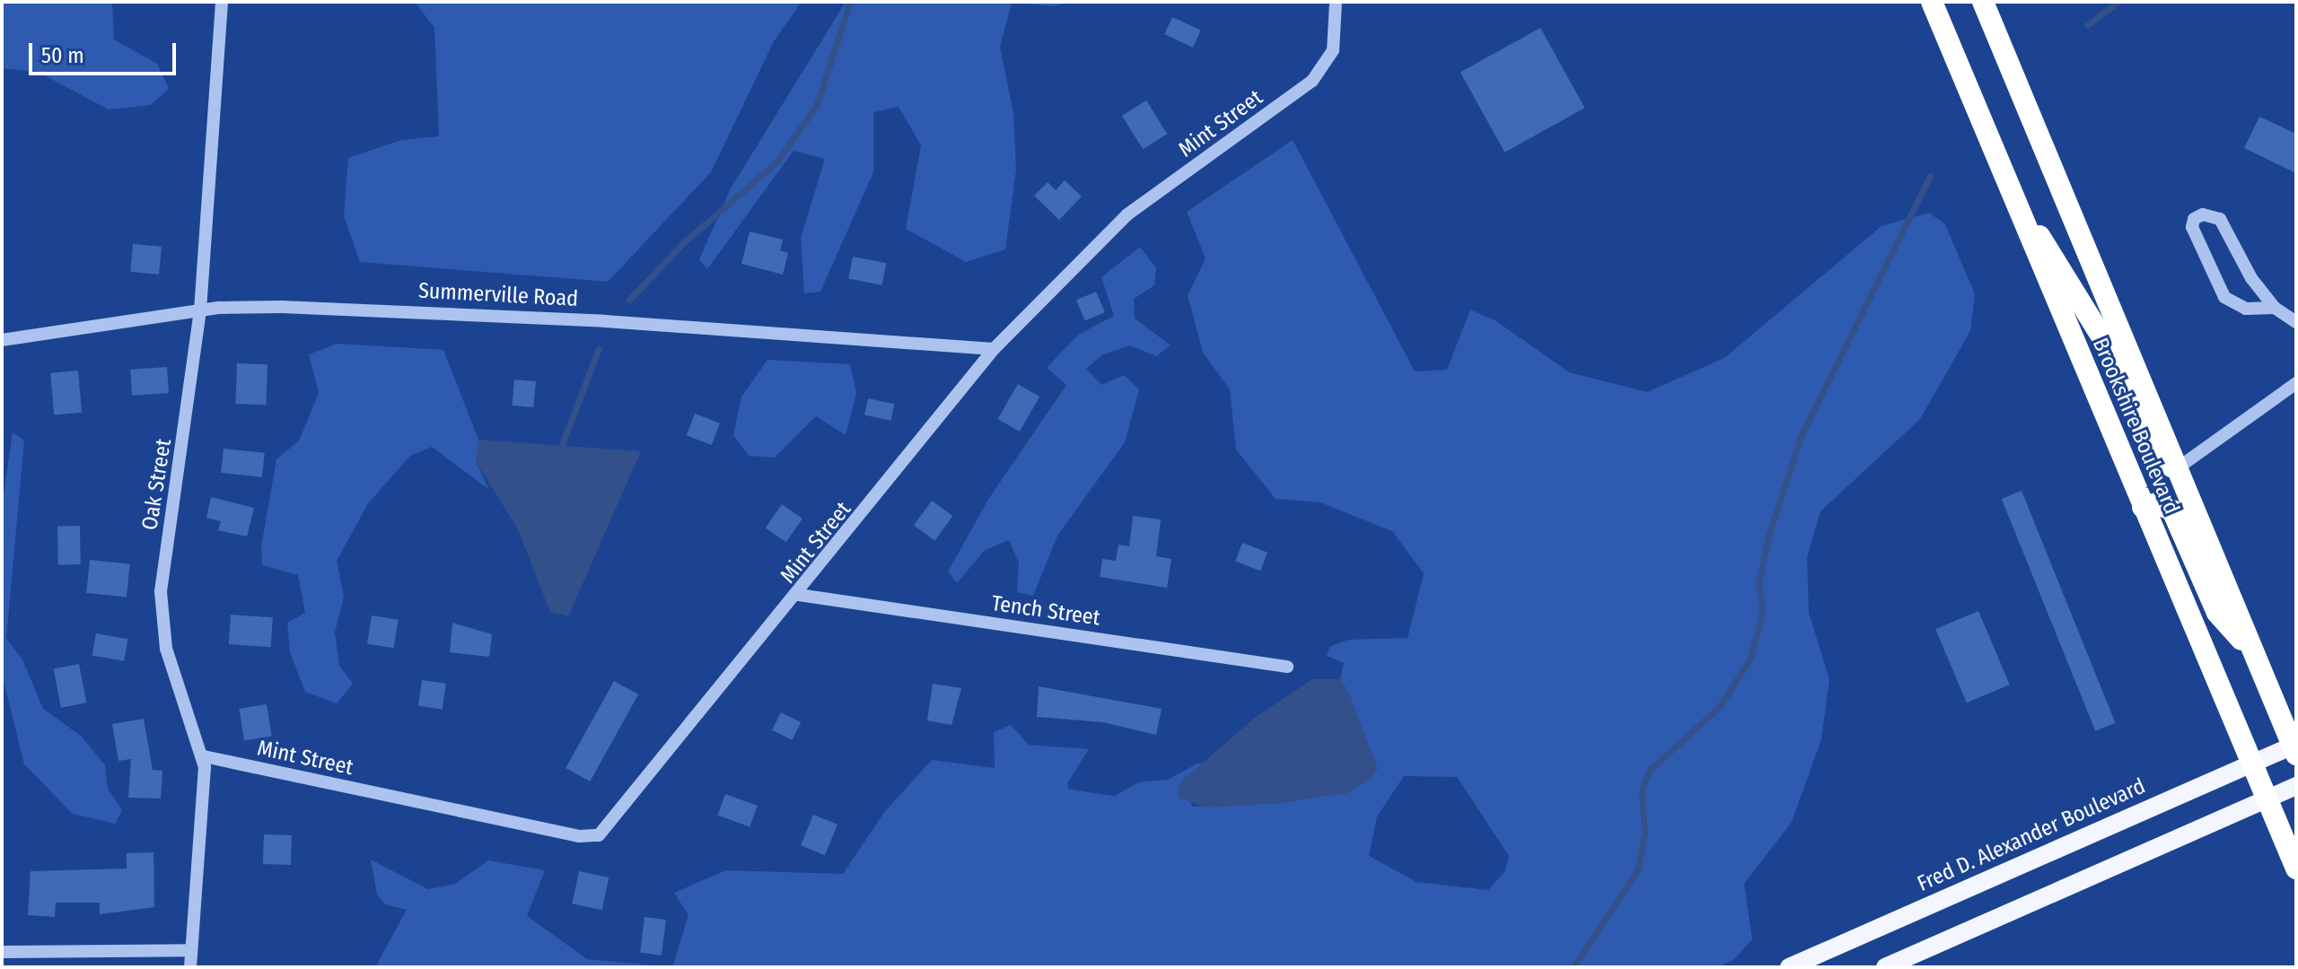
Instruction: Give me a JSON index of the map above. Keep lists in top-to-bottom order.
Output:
{
  "streets": {
    "highway": ["Brookshire Boulevard"],
    "main road": ["Fred D. Alexander Boulevard"],
    "street": [
      "Mint Street",
      "Summerville Road",
      "Oak Street",
      "Tench Street"
    ]
  },
  "crossings": [
    ["Mint Street", "Summerville Road"],
    ["Mint Street", "Oak Street"],
    ["Mint Street", "Tench Street"],
    ["Summerville Road", "Oak Street"],
    ["Brookshire Boulevard", "Fred D. Alexander Boulevard"]
  ],
  "scale_bar": "50 m"
}
